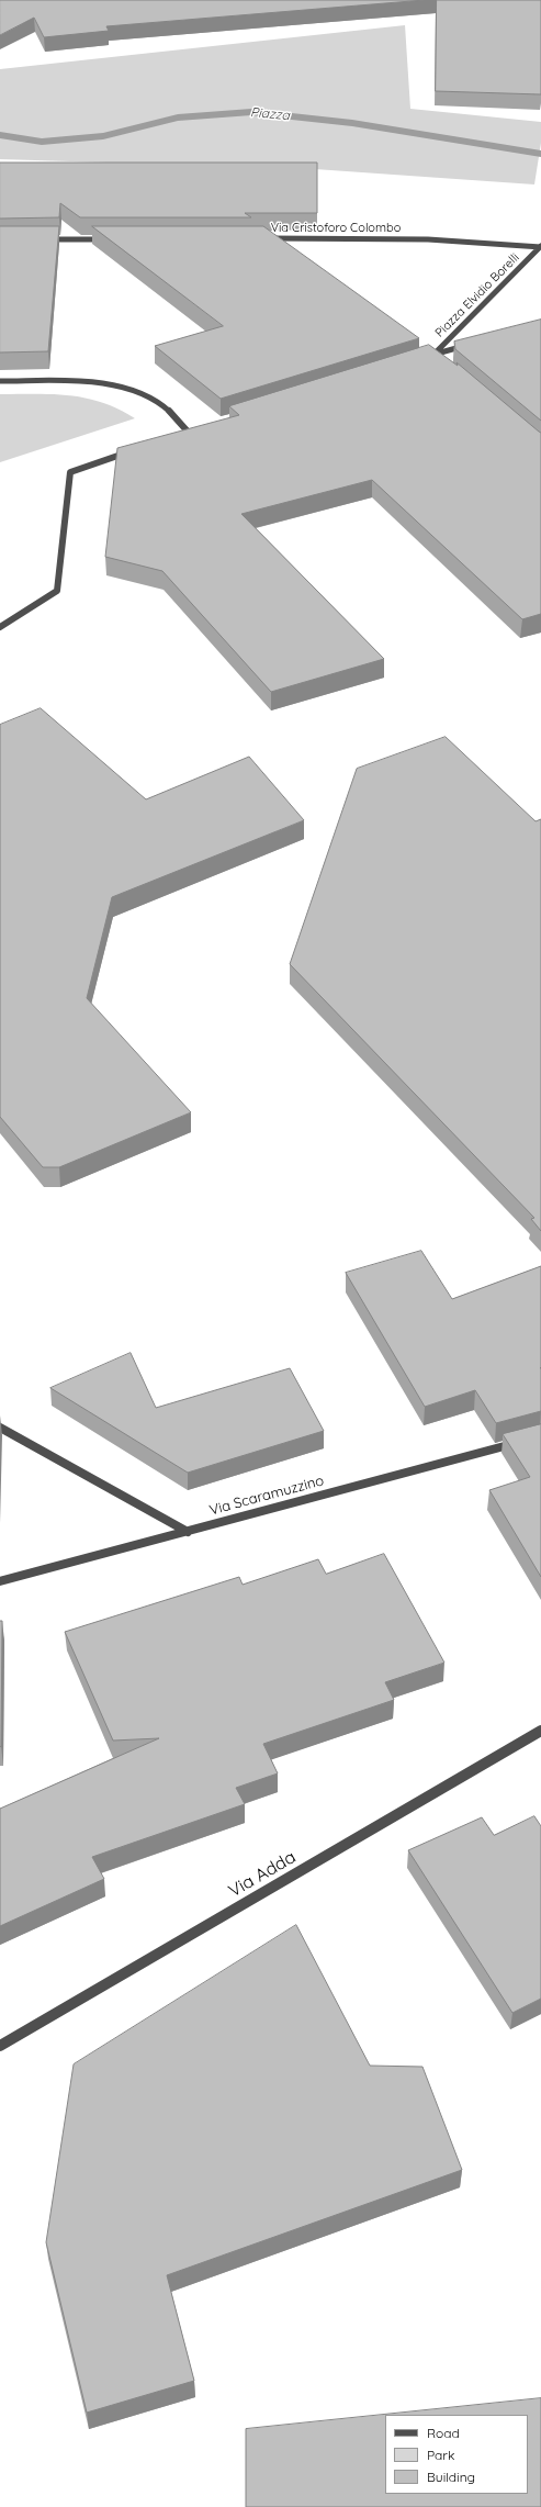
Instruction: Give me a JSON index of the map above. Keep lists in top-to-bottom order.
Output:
{
  "streets": {
    "street": [
      "Via Cristoforo Colombo",
      "Piazza Elvidio Borelli",
      "Via Scaramuzzino",
      "Via Adda"
    ]
  },
  "crossings": [
    ["Via Cristoforo Colombo", "Piazza Elvidio Borelli"]
  ],
  "water": ["Piazza"],
  "legend": ["Road", "Park", "Building"]
}
